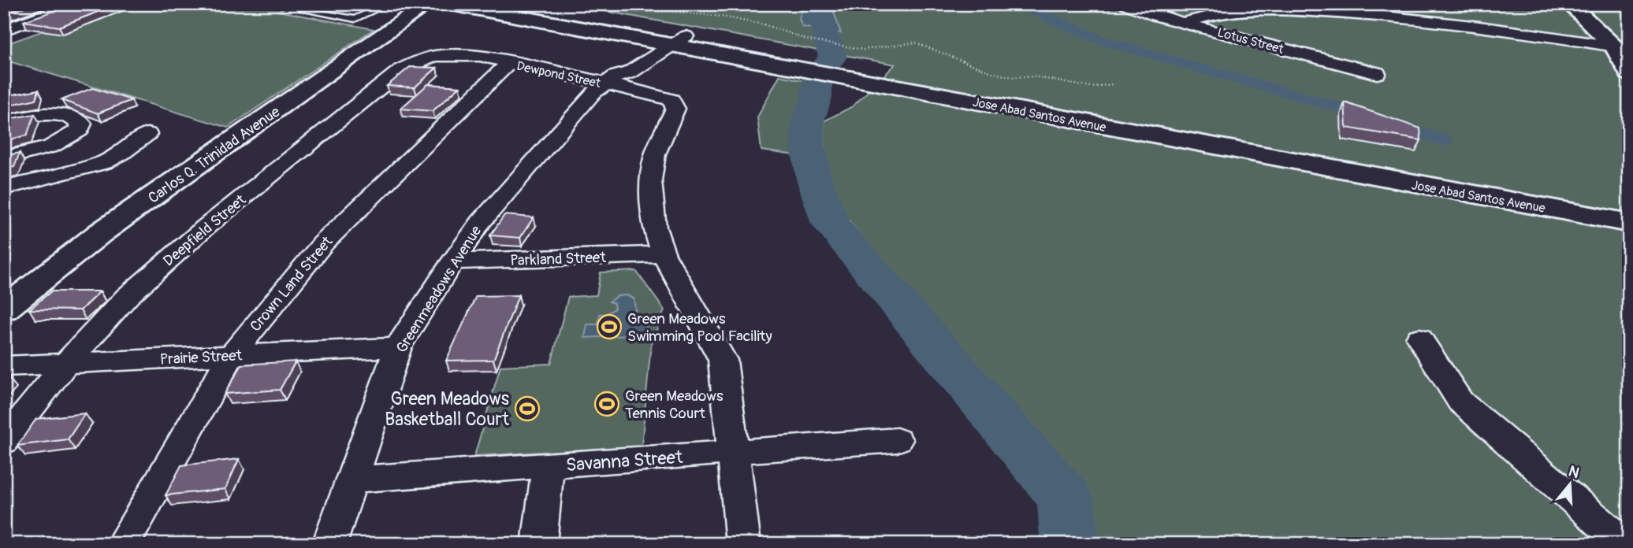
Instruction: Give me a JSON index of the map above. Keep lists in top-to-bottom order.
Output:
{
  "streets": {
    "main road": ["Jose Abad Santos Avenue", "Carlos Q. Trinidad Avenue"],
    "street": [
      "Lotus Street",
      "Dewpond Street",
      "Deepfield Street",
      "Parkland Street",
      "Crown Land Street",
      "Greenmeadows Avenue",
      "Prairie Street",
      "Savanna Street"
    ]
  },
  "crossings": [
    ["Dewpond Street", "Deepfield Street"],
    ["Dewpond Street", "Parkland Street"],
    ["Dewpond Street", "Crown Land Street"],
    ["Dewpond Street", "Greenmeadows Avenue"],
    ["Jose Abad Santos Avenue", "Greenmeadows Avenue"],
    ["Deepfield Street", "Prairie Street"],
    ["Parkland Street", "Greenmeadows Avenue"],
    ["Crown Land Street", "Prairie Street"],
    ["Greenmeadows Avenue", "Prairie Street"],
    ["Greenmeadows Avenue", "Savanna Street"]
  ],
  "places": {
    "sports": ["Green Meadows Swimming Pool Facility", "Green Meadows Tennis Court", "Green Meadows Basketball Court"]
  },
  "north": "top"
}
